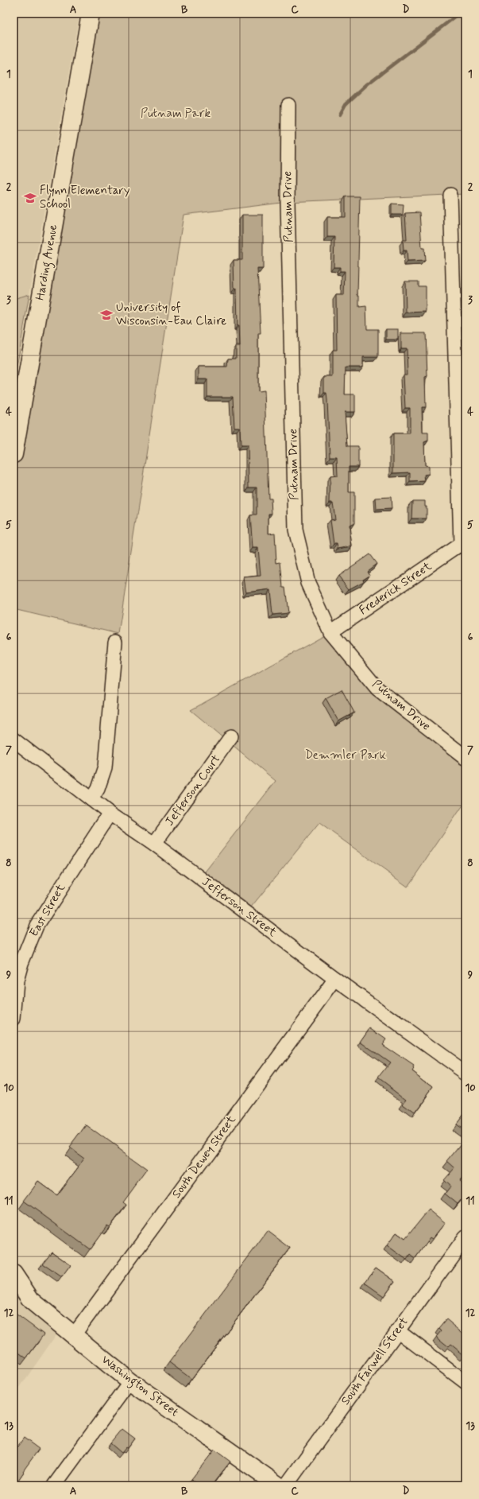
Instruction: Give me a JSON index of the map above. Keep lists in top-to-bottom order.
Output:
{
  "streets": {
    "main road": ["Harding Avenue", "Washington Street"],
    "street": [
      "Putnam Drive",
      "Frederick Street",
      "Jefferson Court",
      "Jefferson Street",
      "East Street",
      "South Dewey Street",
      "South Farwell Street"
    ]
  },
  "crossings": [
    ["Putnam Drive", "Frederick Street"],
    ["Jefferson Court", "Jefferson Street"],
    ["Jefferson Street", "East Street"],
    ["Jefferson Street", "South Dewey Street"],
    ["South Dewey Street", "Washington Street"]
  ],
  "parks": ["Putnam Park", "Demmler Park"],
  "places": {
    "school or university": ["Flynn Elementary School", "University of Wisconsin-Eau Claire"]
  },
  "grid": {
    "columns": [
      "A",
      "B",
      "C",
      "D"
    ],
    "rows": [
      "1",
      "2",
      "3",
      "4",
      "5",
      "6",
      "7",
      "8",
      "9",
      "10",
      "11",
      "12",
      "13"
    ]
  }
}
